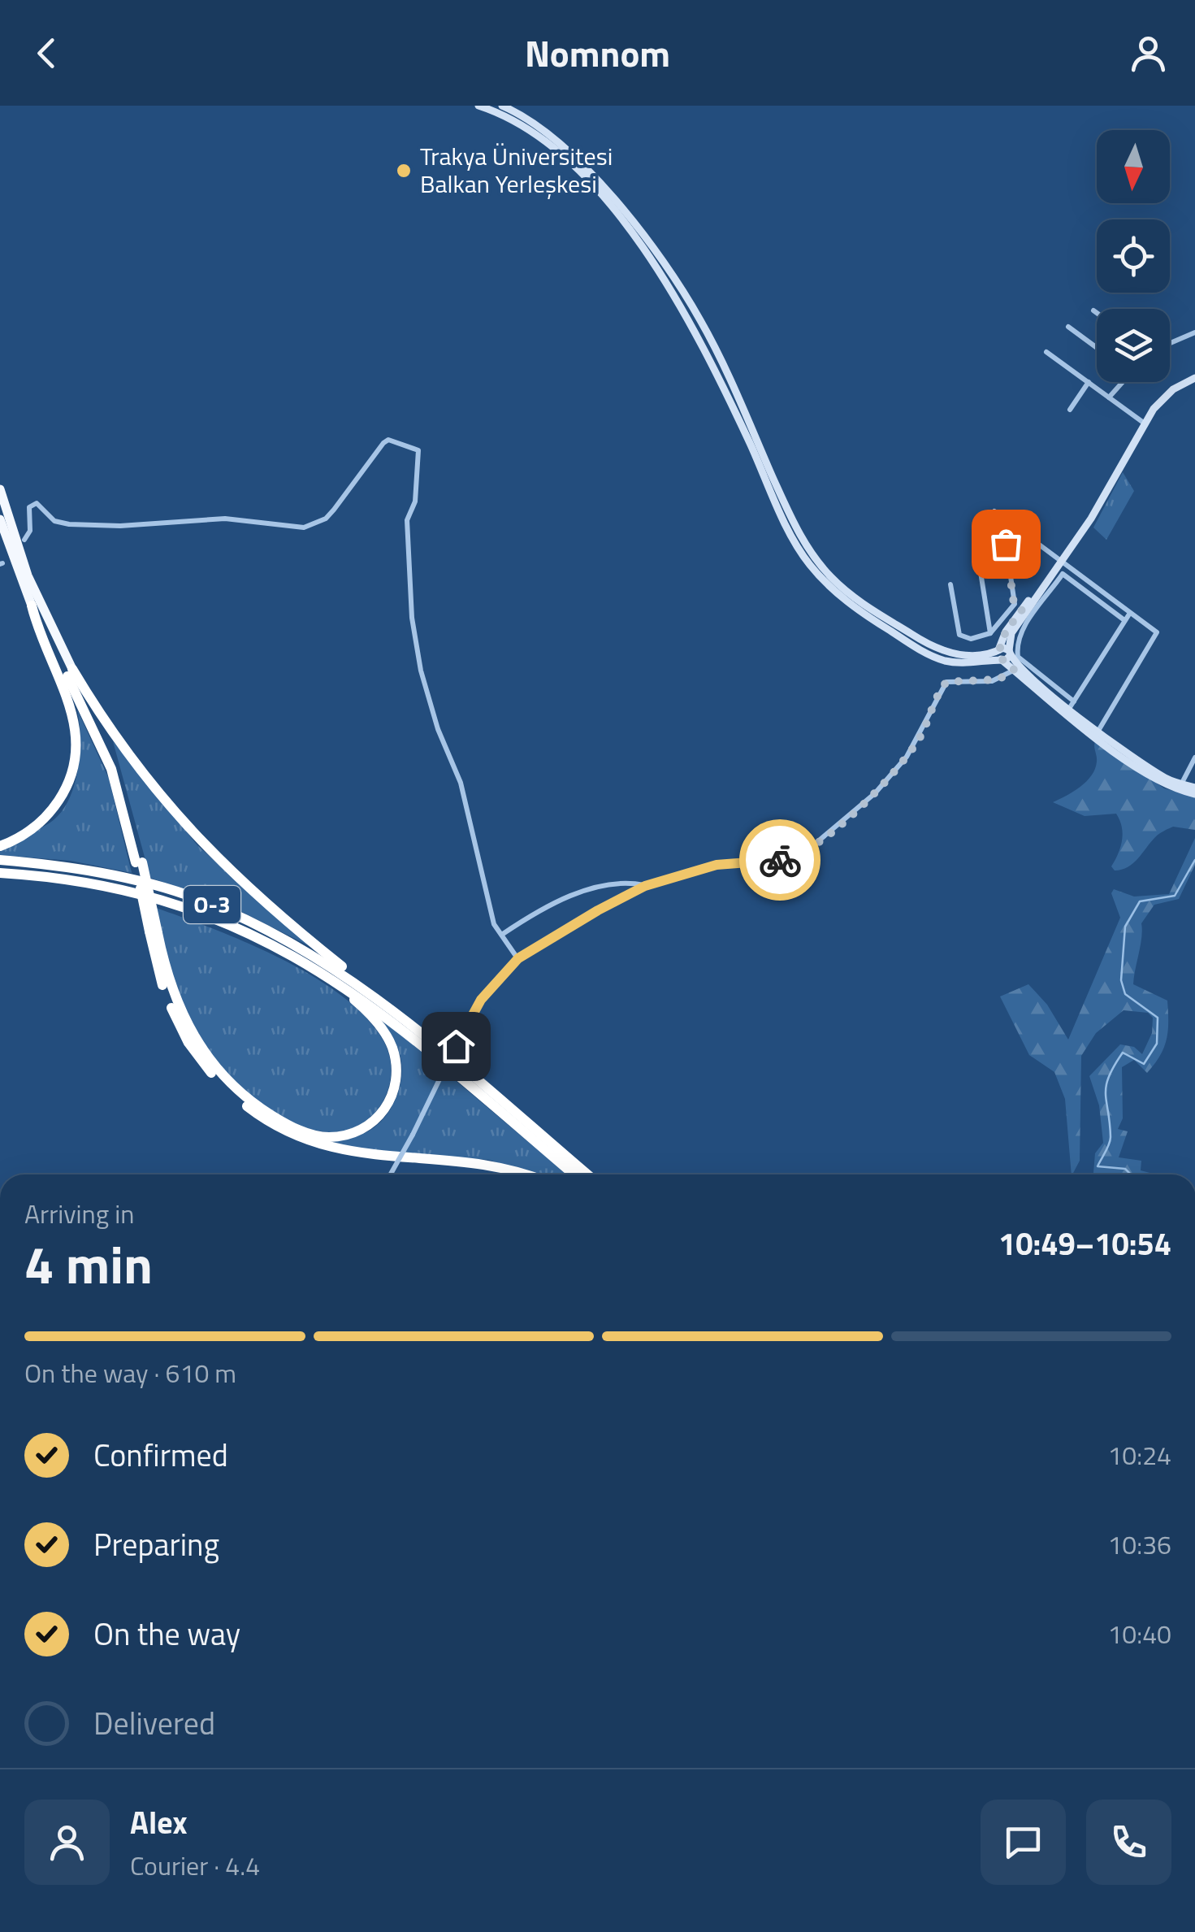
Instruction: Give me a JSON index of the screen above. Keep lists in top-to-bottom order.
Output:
{
  "streets": {
    "highway": ["O-3"]
  },
  "places": ["Trakya Üniversitesi Balkan Yerleşkesi"],
  "north": "bottom",
  "page": {
    "header": "Nomnom",
    "heading": ["4 min", "Arriving in", "10:49–10:54"],
    "panel": ["Alex", "Courier · 4.4"],
    "bar": "On the way · 610 m",
    "list": [
      ["Confirmed", "10:24"],
      ["Preparing", "10:36"],
      ["On the way", "10:40"],
      "Delivered"
    ]
  }
}
